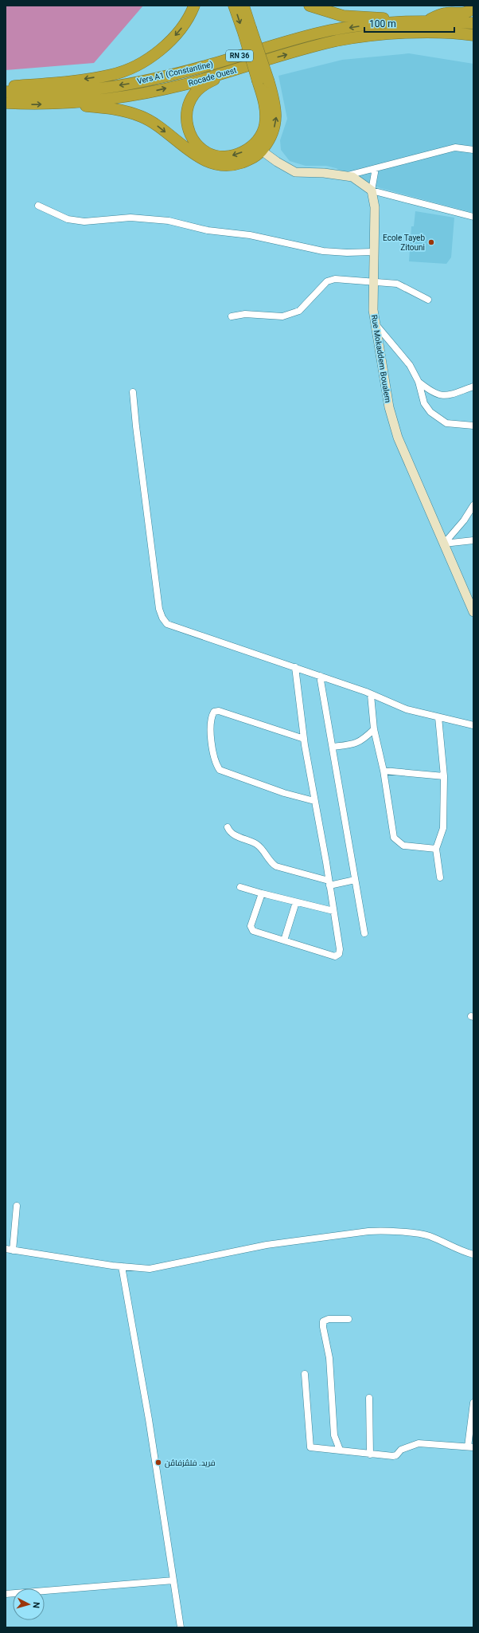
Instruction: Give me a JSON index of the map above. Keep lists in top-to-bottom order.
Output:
{
  "streets": {
    "highway": ["RN 36", "Vers A1 (Constantine)", "Rocade Ouest"],
    "street": ["Rue Mokaddem Boualem"]
  },
  "places": ["Ecole Tayeb Zitouni", "فريد. فلڤزفاڤن"],
  "scale_bar": "100 m",
  "north": "right"
}
